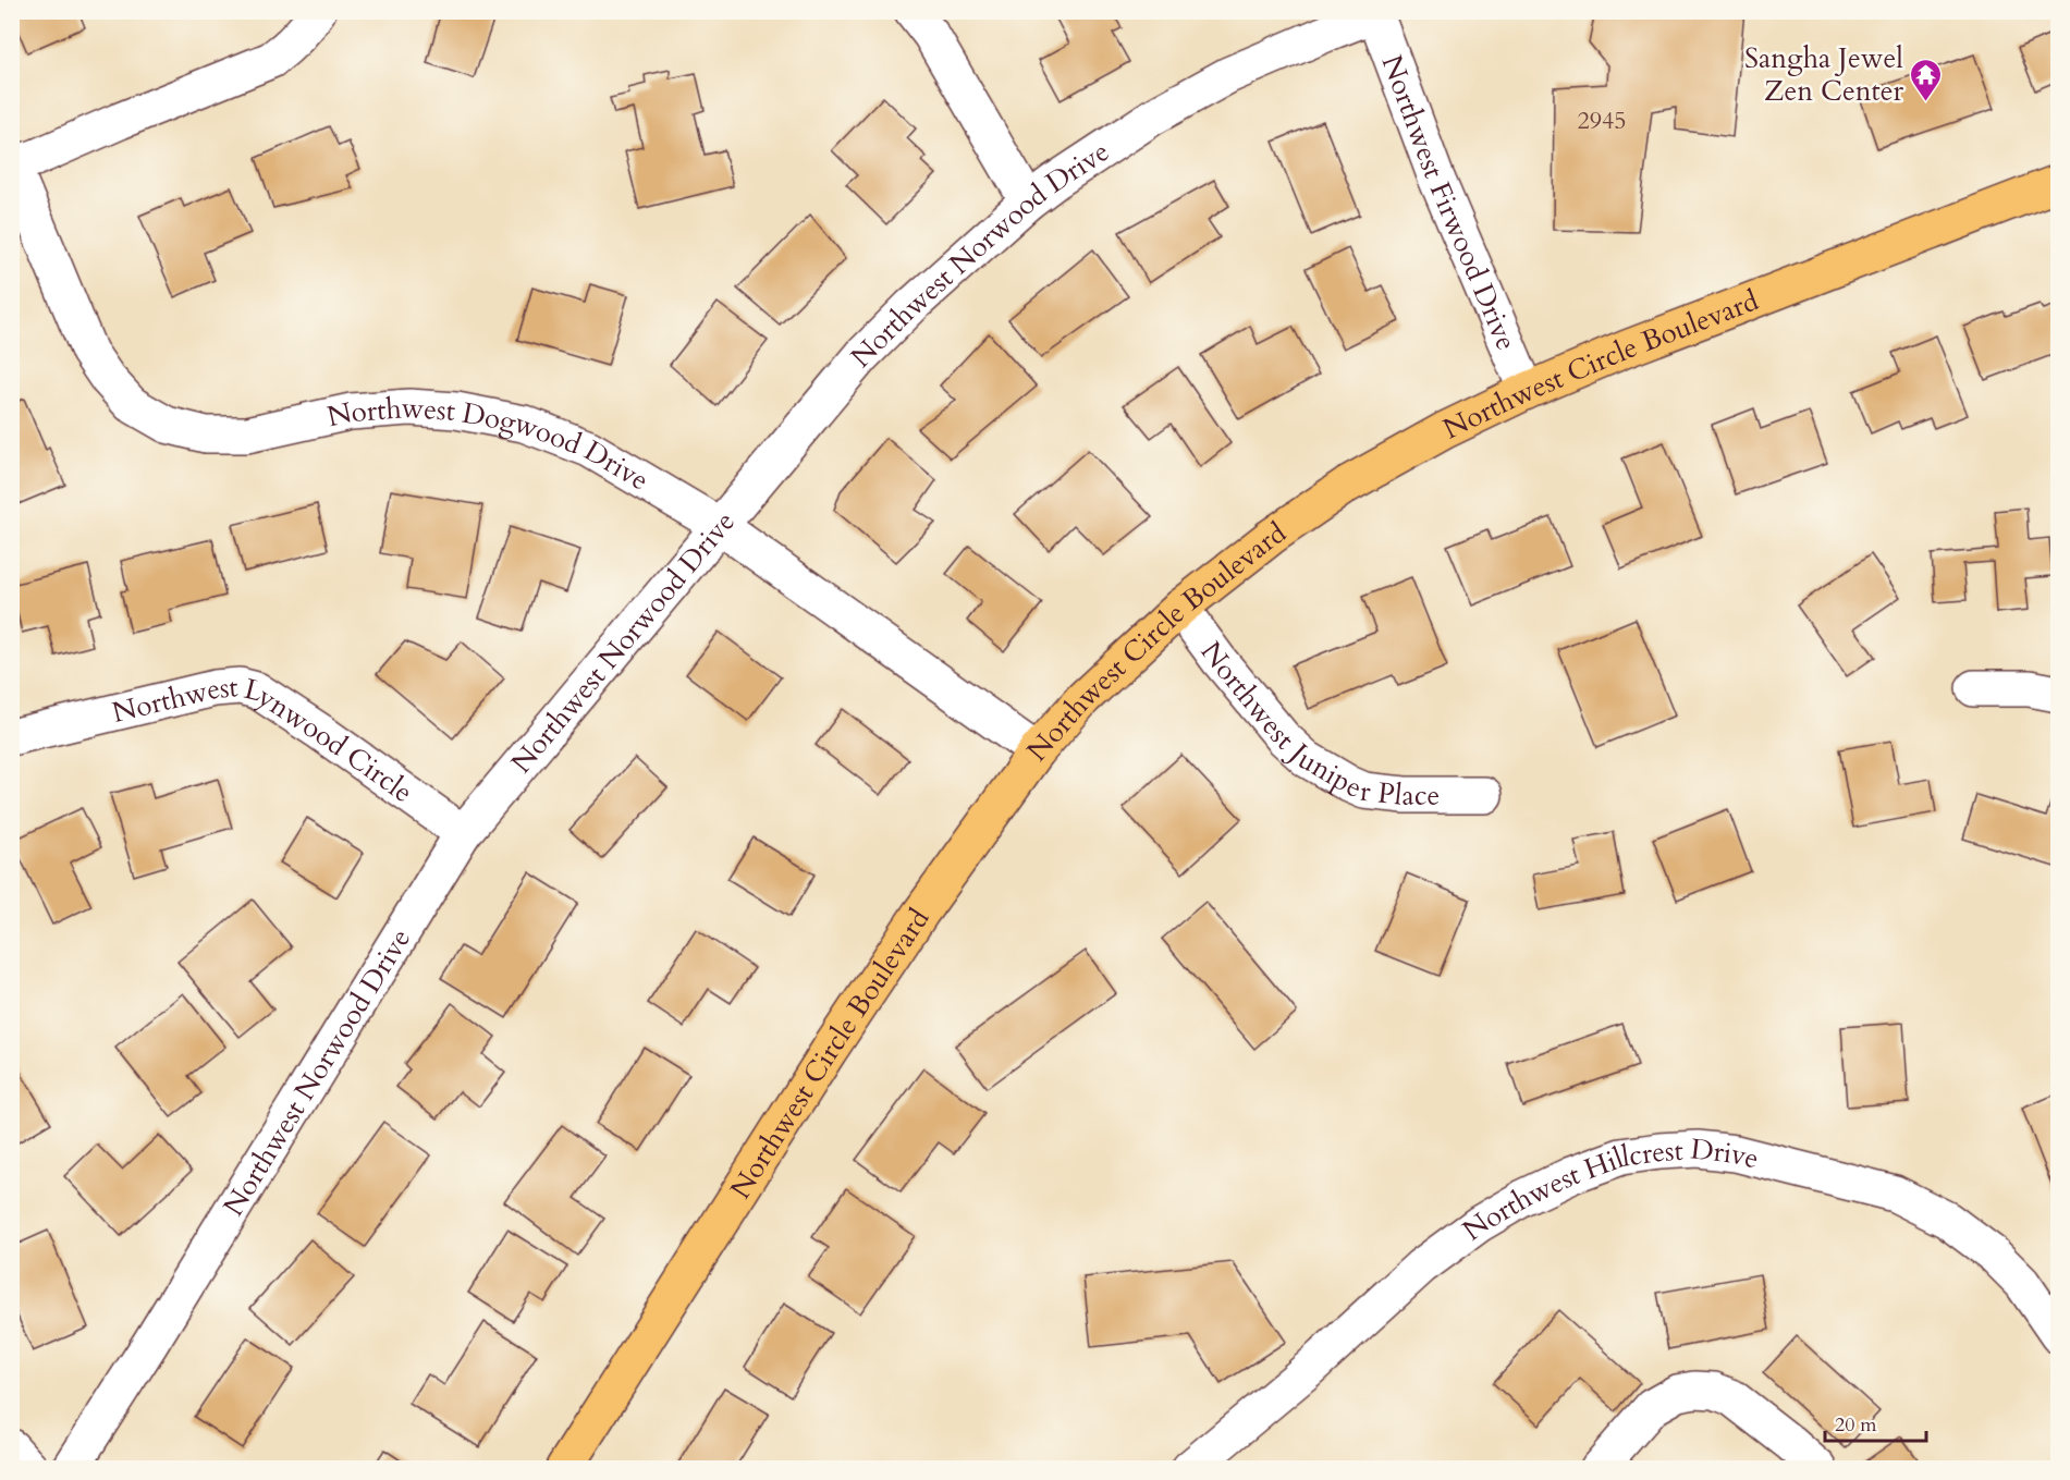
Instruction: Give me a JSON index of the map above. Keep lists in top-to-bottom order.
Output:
{
  "streets": {
    "main road": ["Northwest Circle Boulevard"],
    "street": [
      "Northwest Firwood Drive",
      "Northwest Norwood Drive",
      "Northwest Dogwood Drive",
      "Northwest Juniper Place",
      "Northwest Lynwood Circle",
      "Northwest Hillcrest Drive"
    ]
  },
  "crossings": [
    ["Northwest Firwood Drive", "Northwest Norwood Drive"],
    ["Northwest Firwood Drive", "Northwest Circle Boulevard"],
    ["Northwest Norwood Drive", "Northwest Dogwood Drive"],
    ["Northwest Norwood Drive", "Northwest Lynwood Circle"],
    ["Northwest Circle Boulevard", "Northwest Dogwood Drive"],
    ["Northwest Circle Boulevard", "Northwest Juniper Place"]
  ],
  "places": {
    "temple": ["Sangha Jewel Zen Center"]
  },
  "house_numbers": ["2945"],
  "scale_bar": "20 m"
}
